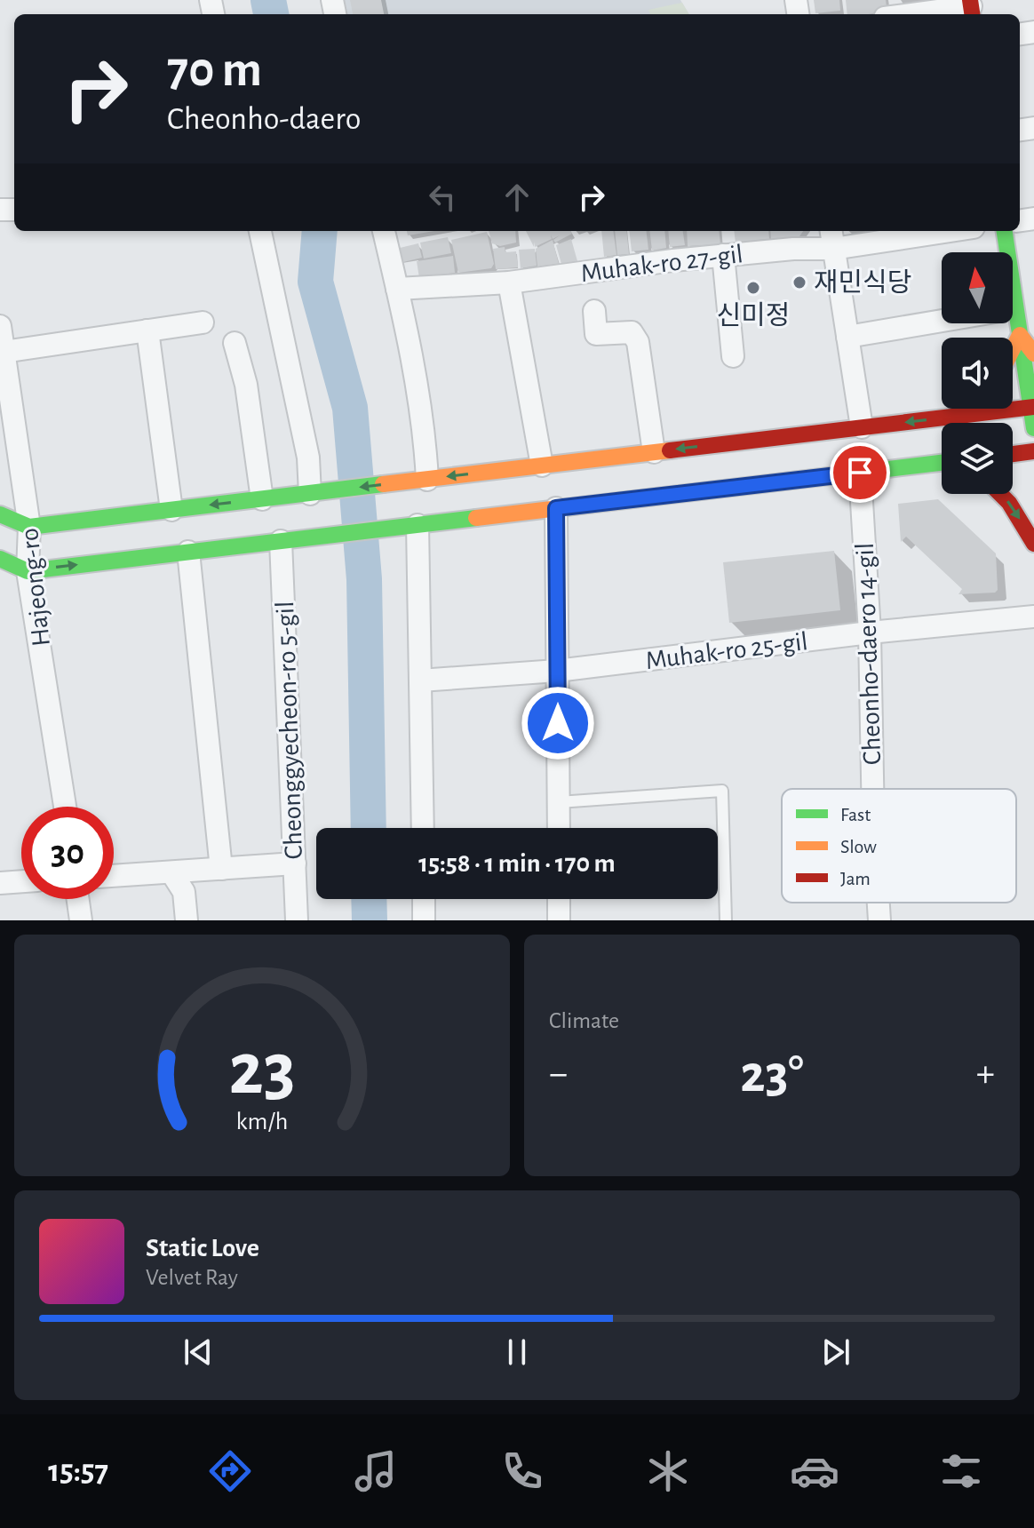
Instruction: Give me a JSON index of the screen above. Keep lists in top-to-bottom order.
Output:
{
  "streets": {
    "street": [
      "Muhak-ro 27-gil",
      "Hajeong-ro",
      "Muhak-ro 25-gil",
      "Cheonho-daero 14-gil",
      "Cheonggyecheon-ro 5-gil"
    ]
  },
  "crossings": [
    ["Muhak-ro 25-gil", "Cheonho-daero 14-gil"]
  ],
  "places": ["재민식당", "신미정"],
  "legend": ["Fast", "Slow", "Jam"],
  "north": "top",
  "page": {
    "turn": ["70 m", "Cheonho-daero"],
    "limit": "30",
    "trip": "15:58 · 1 min · 170 m",
    "tile": "Climate",
    "heat": ["−", "23°", "+"],
    "song": ["Static Love", "Velvet Ray"],
    "tabs": "15:57",
    "gauge": ["23", "km/h"]
  }
}
